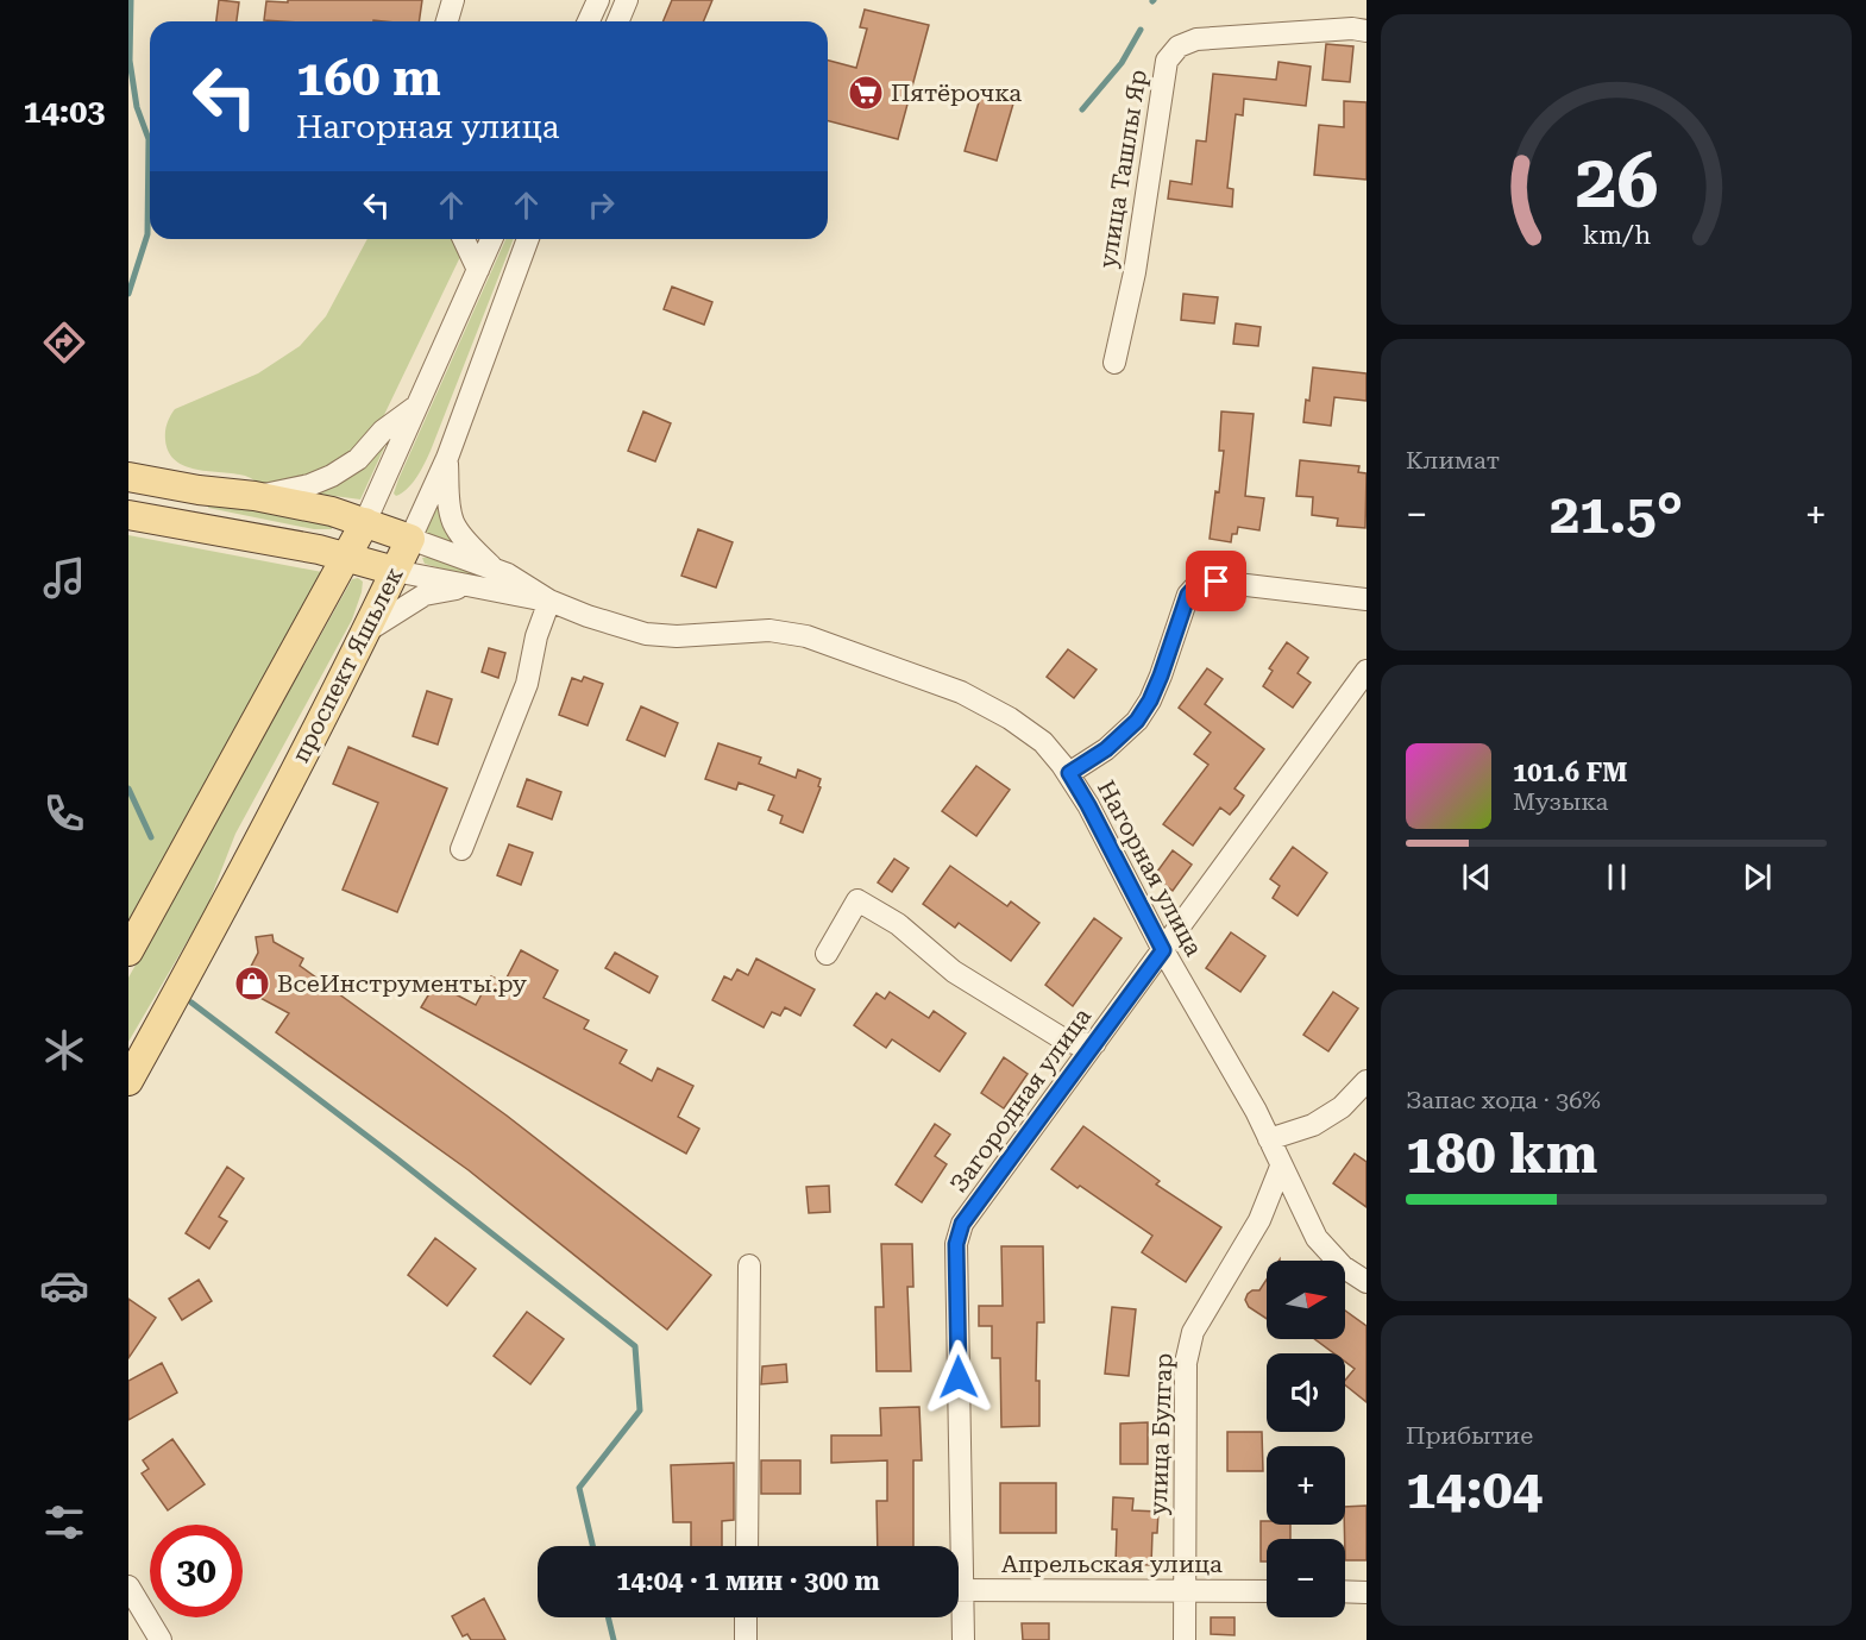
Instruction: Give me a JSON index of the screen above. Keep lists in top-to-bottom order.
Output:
{
  "streets": {
    "main road": ["проспект Яшьлек"],
    "street": [
      "улица Ташлы Яр",
      "Нагорная улица",
      "Загородная улица",
      "улица Булгар",
      "Апрельская улица"
    ]
  },
  "crossings": [
    ["Нагорная улица", "Загородная улица"],
    ["Нагорная улица", "улица Булгар"],
    ["улица Булгар", "Апрельская улица"]
  ],
  "places": {
    "supermarket": ["Пятёрочка"],
    "shop": ["ВсеИнструменты.ру"]
  },
  "north": "right",
  "page": {
    "tabs": "14:03",
    "turn": ["160 m", "Нагорная улица"],
    "tile": [
      "Климат",
      ["Запас хода · 36%", "180 km"],
      ["Прибытие", "14:04"]
    ],
    "heat": ["−", "21.5°", "+"],
    "song": ["101.6 FM", "Музыка"],
    "map_buttons": ["+", "−"],
    "limit": "30",
    "trip": "14:04 · 1 мин · 300 m",
    "gauge": ["26", "km/h"]
  }
}
